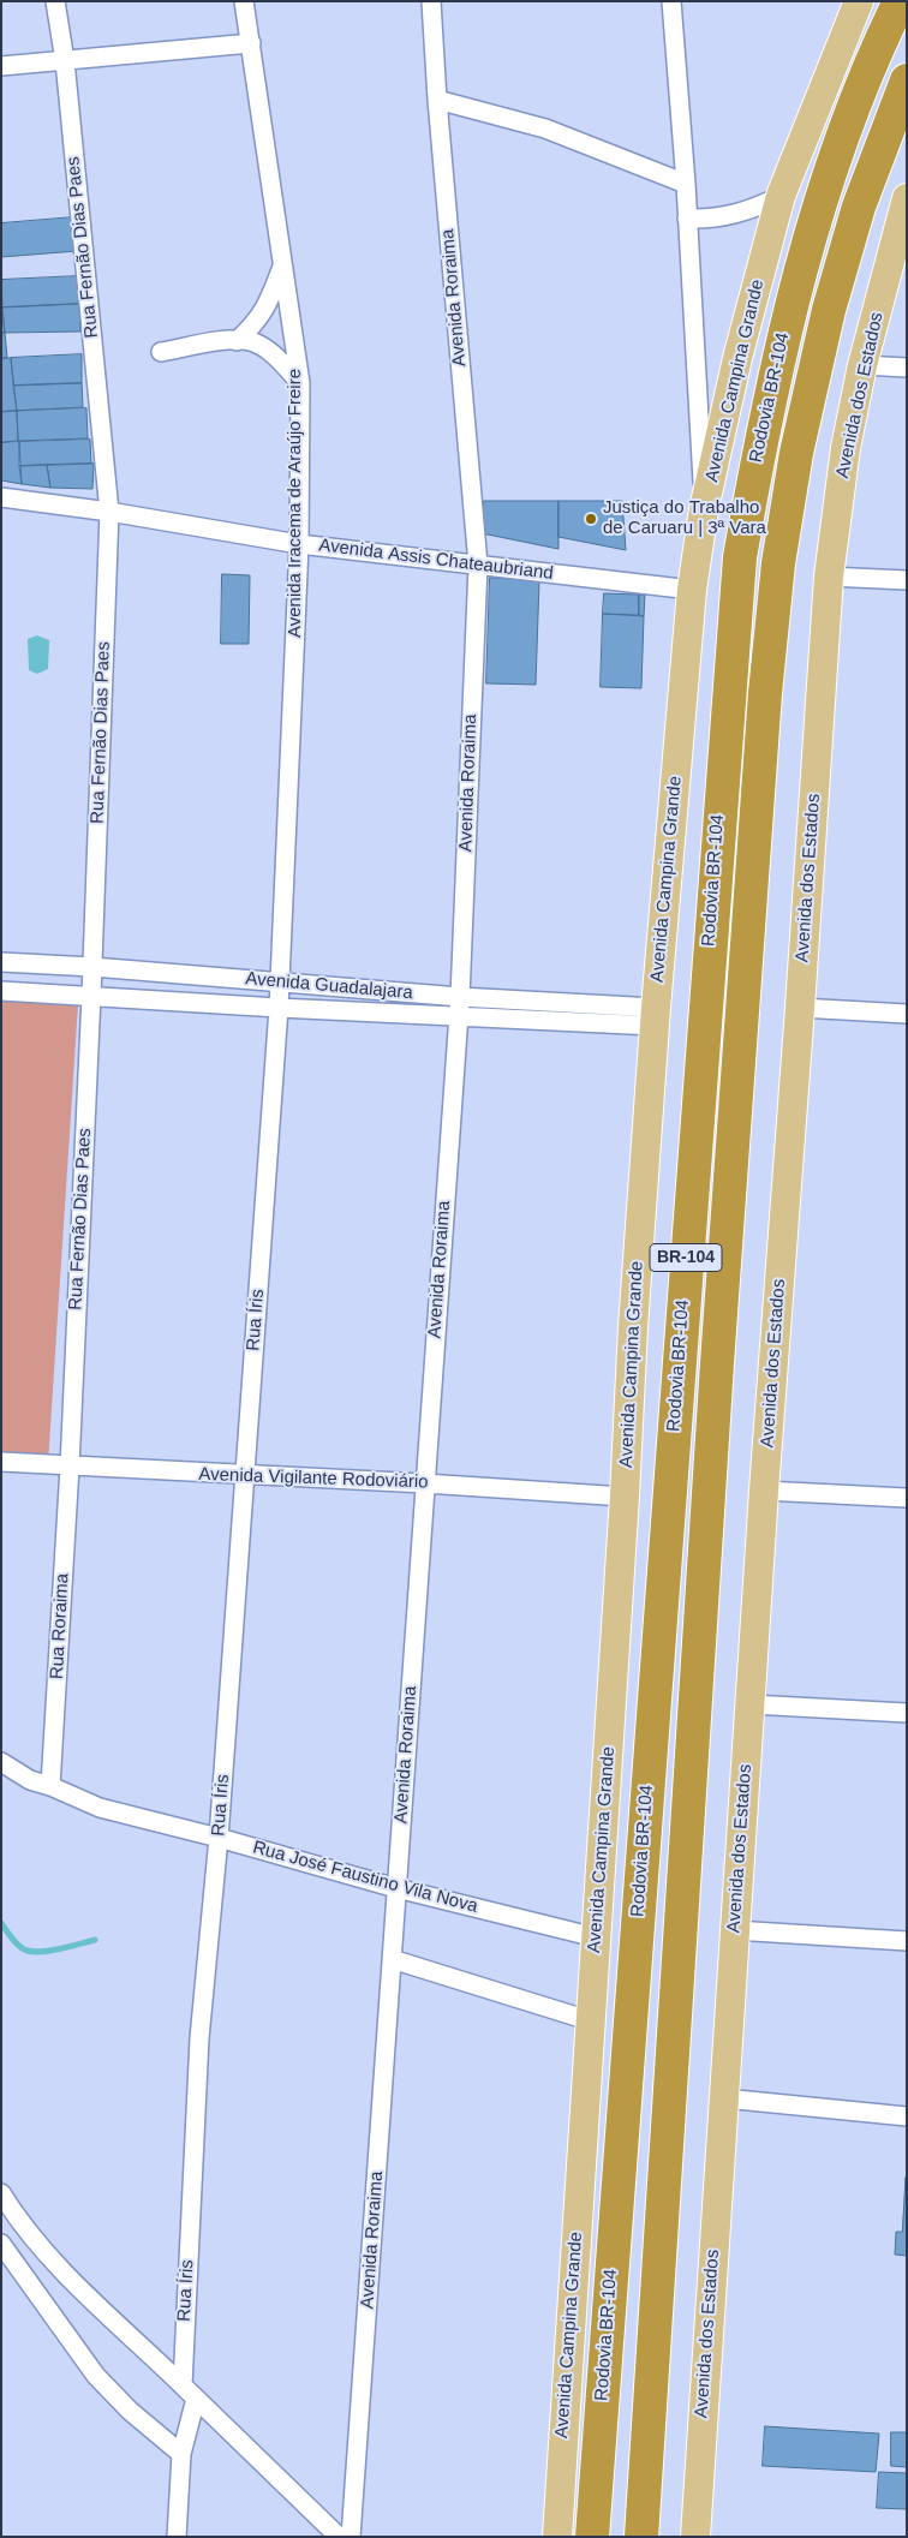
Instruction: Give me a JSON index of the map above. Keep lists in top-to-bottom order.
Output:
{
  "streets": {
    "highway": ["Rodovia BR-104", "BR-104"],
    "main road": ["Avenida Campina Grande", "Avenida dos Estados"],
    "street": [
      "Rua Fernão Dias Paes",
      "Avenida Roraima",
      "Avenida Iracema de Araújo Freire",
      "Avenida Assis Chateaubriand",
      "Avenida Guadalajara",
      "Rua Íris",
      "Avenida Vigilante Rodoviário",
      "Rua Roraima",
      "Rua José Faustino Vila Nova"
    ]
  },
  "crossings": [
    ["Rua Fernão Dias Paes", "Avenida Assis Chateaubriand"],
    ["Rua Fernão Dias Paes", "Avenida Guadalajara"],
    ["Rua Fernão Dias Paes", "Avenida Vigilante Rodoviário"],
    ["Rua Fernão Dias Paes", "Rua Roraima"],
    ["Avenida Roraima", "Avenida Assis Chateaubriand"],
    ["Avenida Roraima", "Avenida Guadalajara"],
    ["Avenida Roraima", "Avenida Vigilante Rodoviário"],
    ["Avenida Roraima", "Rua José Faustino Vila Nova"],
    ["Avenida Campina Grande", "Avenida Assis Chateaubriand"],
    ["Avenida Campina Grande", "Avenida Guadalajara"],
    ["Avenida Campina Grande", "Avenida Vigilante Rodoviário"],
    ["Avenida Campina Grande", "Rua José Faustino Vila Nova"],
    ["Avenida Iracema de Araújo Freire", "Avenida Assis Chateaubriand"],
    ["Avenida Iracema de Araújo Freire", "Avenida Guadalajara"],
    ["Avenida Iracema de Araújo Freire", "Rua Íris"],
    ["Rua Íris", "Avenida Vigilante Rodoviário"],
    ["Rua Íris", "Rua José Faustino Vila Nova"],
    ["Avenida Vigilante Rodoviário", "Rua Roraima"],
    ["Rua Roraima", "Rua José Faustino Vila Nova"]
  ],
  "places": ["Justiça do Trabalho de Caruaru | 3ª Vara"]
}
